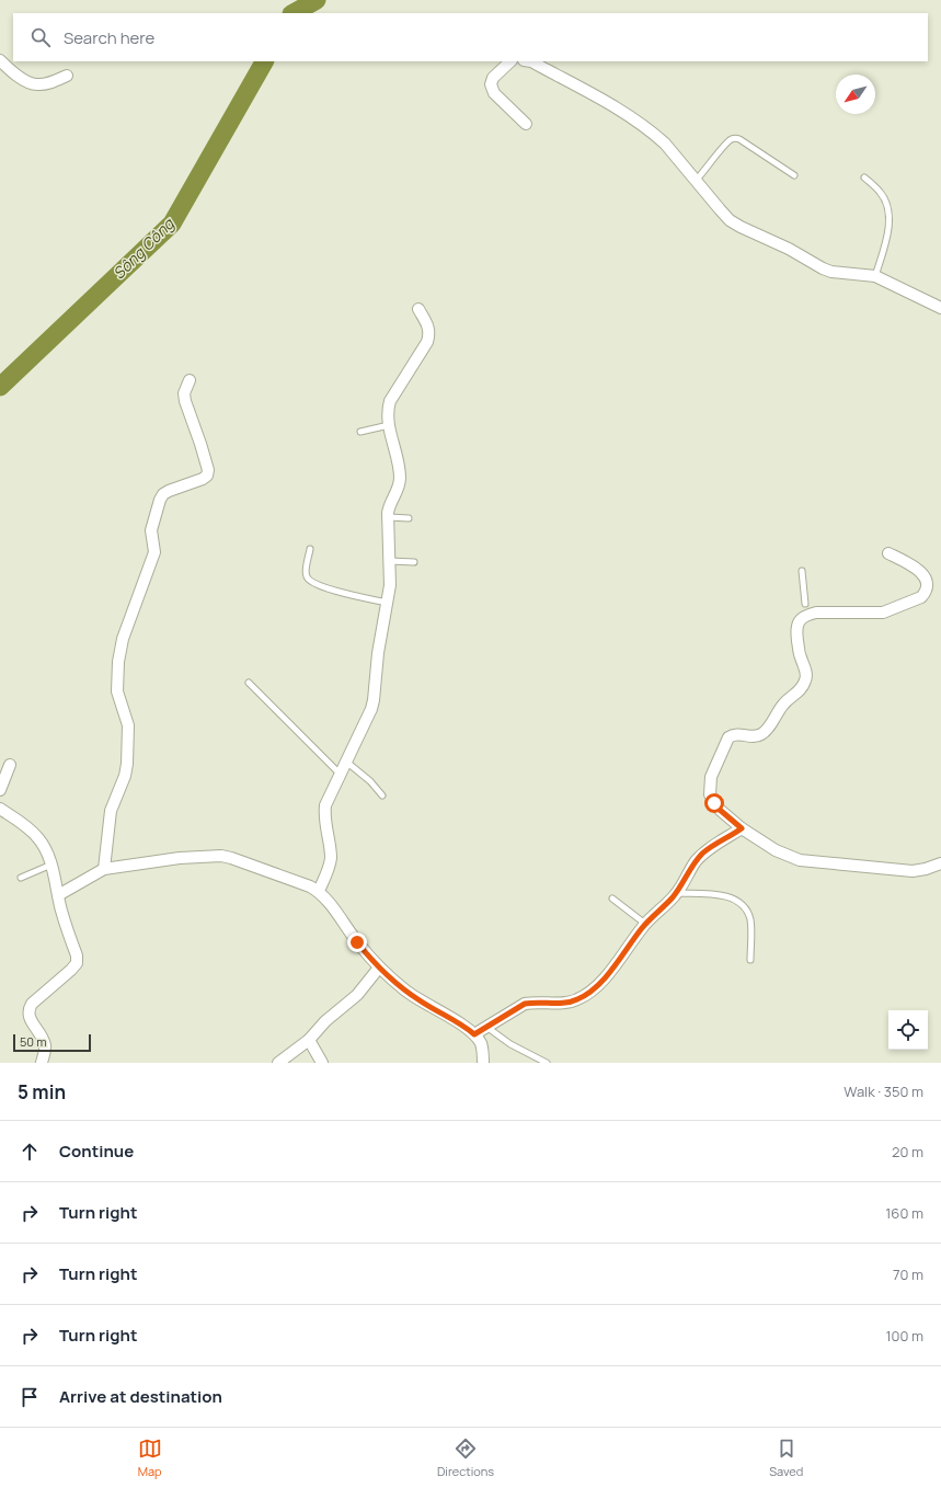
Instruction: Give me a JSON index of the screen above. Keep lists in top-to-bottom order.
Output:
{
  "water": ["Sông Công"],
  "scale_bar": "50 m",
  "north": "bottom left",
  "page": {
    "search": "Search here",
    "scale": "50 m",
    "heading": ["5 min", "Walk · 350 m"],
    "list": [
      ["Continue", "20 m"],
      ["Turn right", "160 m"],
      ["Turn right", "70 m"],
      ["Turn right", "100 m"],
      "Arrive at destination"
    ],
    "nav": ["Map", "Directions", "Saved"]
  }
}
